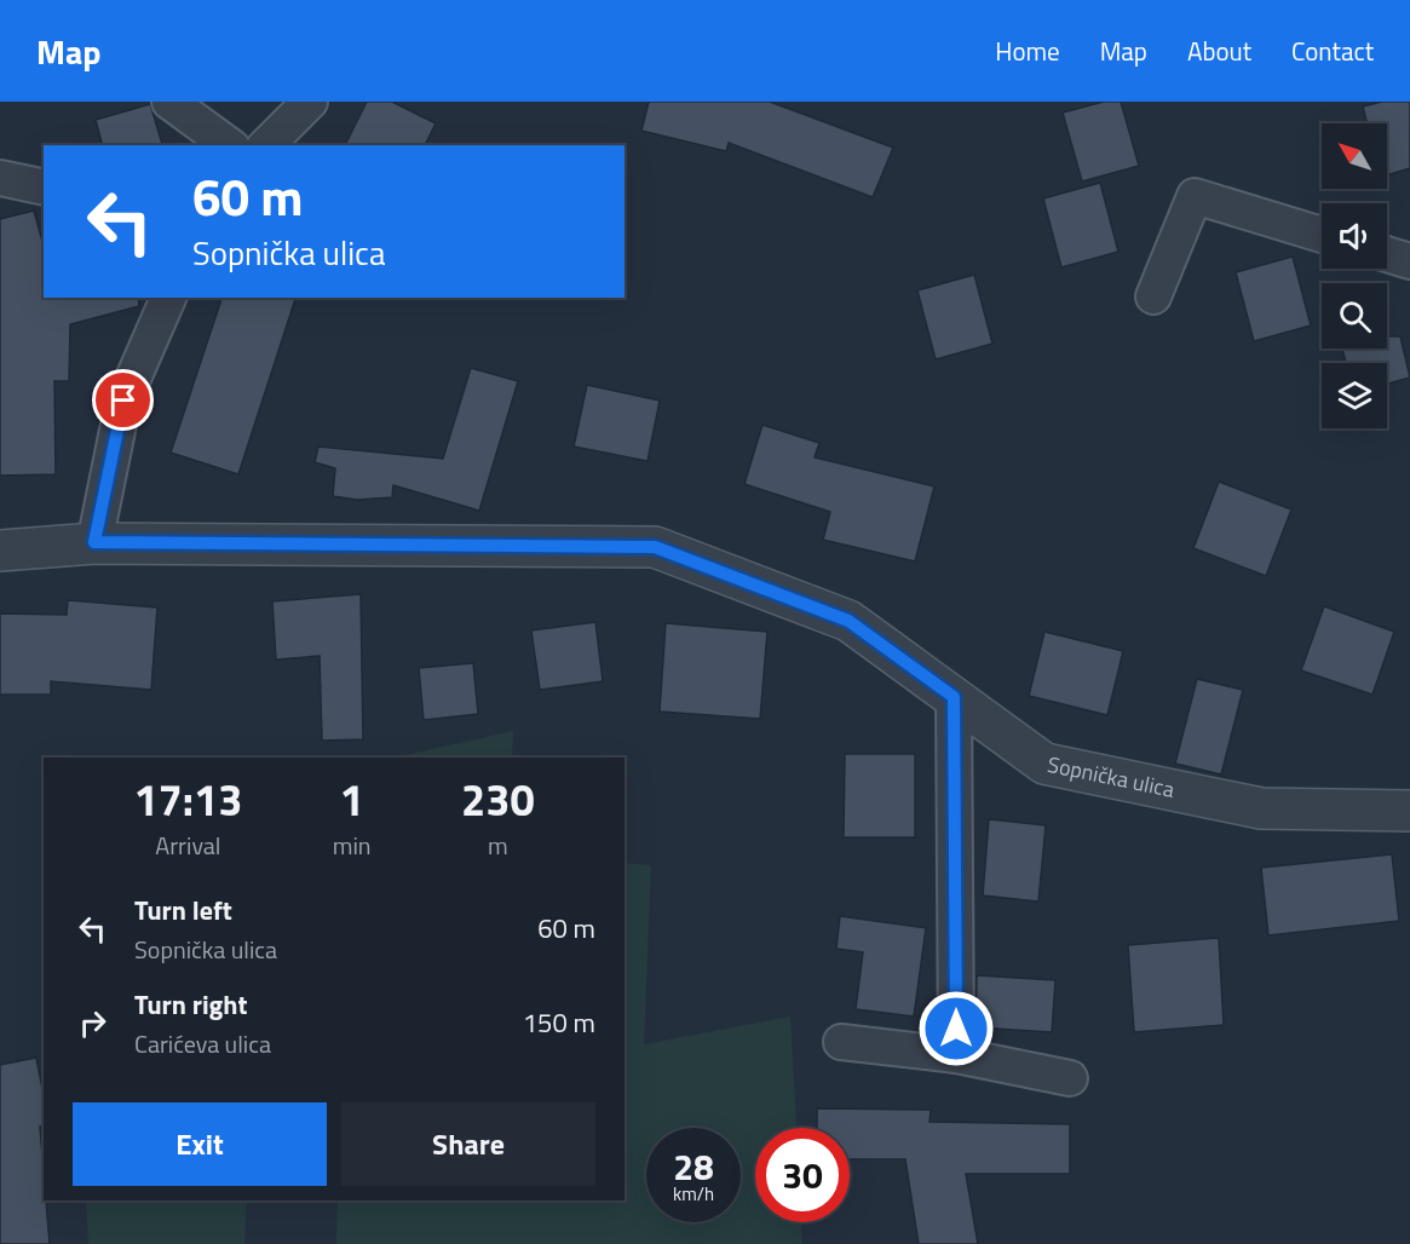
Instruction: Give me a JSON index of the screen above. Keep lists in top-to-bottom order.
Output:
{
  "streets": {
    "street": ["Sopnička ulica"]
  },
  "north": "top left",
  "page": {
    "header": "Map",
    "nav": [
      "Home",
      "Map",
      "About",
      "Contact"
    ],
    "turn": ["60 m", "Sopnička ulica"],
    "eta": [
      "17:13",
      "Arrival",
      "1",
      "min",
      "230",
      "m"
    ],
    "list": [
      {
        "name": "Turn left",
        "note": "Sopnička ulica",
        "value": "60 m"
      },
      {
        "name": "Turn right",
        "note": "Carićeva ulica",
        "value": "150 m"
      }
    ],
    "buttons": ["Exit", "Share"],
    "speed": "28 km/h",
    "limit": "30"
  }
}
